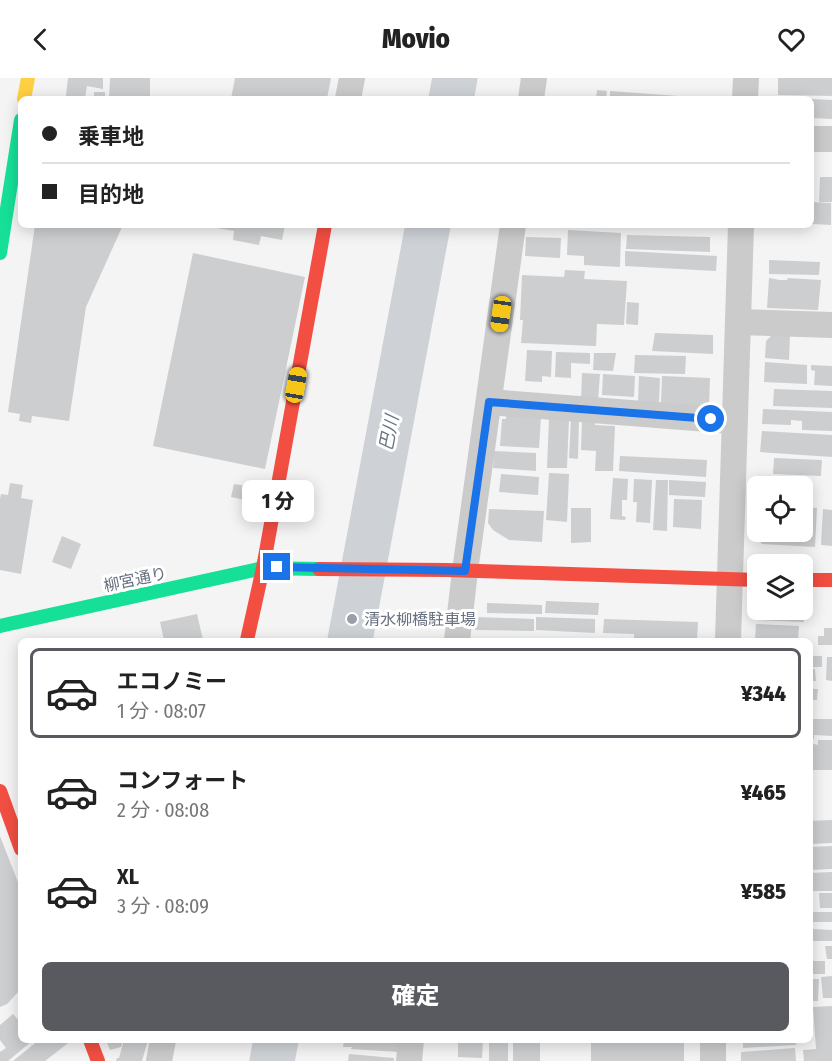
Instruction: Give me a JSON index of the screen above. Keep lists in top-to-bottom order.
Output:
{
  "streets": {
    "street": ["柳宮通り"]
  },
  "water": ["巴川"],
  "places": ["清水柳橋駐車場"],
  "page": {
    "header": "Movio",
    "banner": ["乗車地", "目的地"],
    "bubble": "1 分",
    "list": [
      {
        "name": "エコノミー",
        "note": "1 分 · 08:07",
        "value": "¥344"
      },
      {
        "name": "コンフォート",
        "note": "2 分 · 08:08",
        "value": "¥465"
      },
      {
        "name": "XL",
        "note": "3 分 · 08:09",
        "value": "¥585"
      }
    ],
    "buttons": "確定"
  }
}
